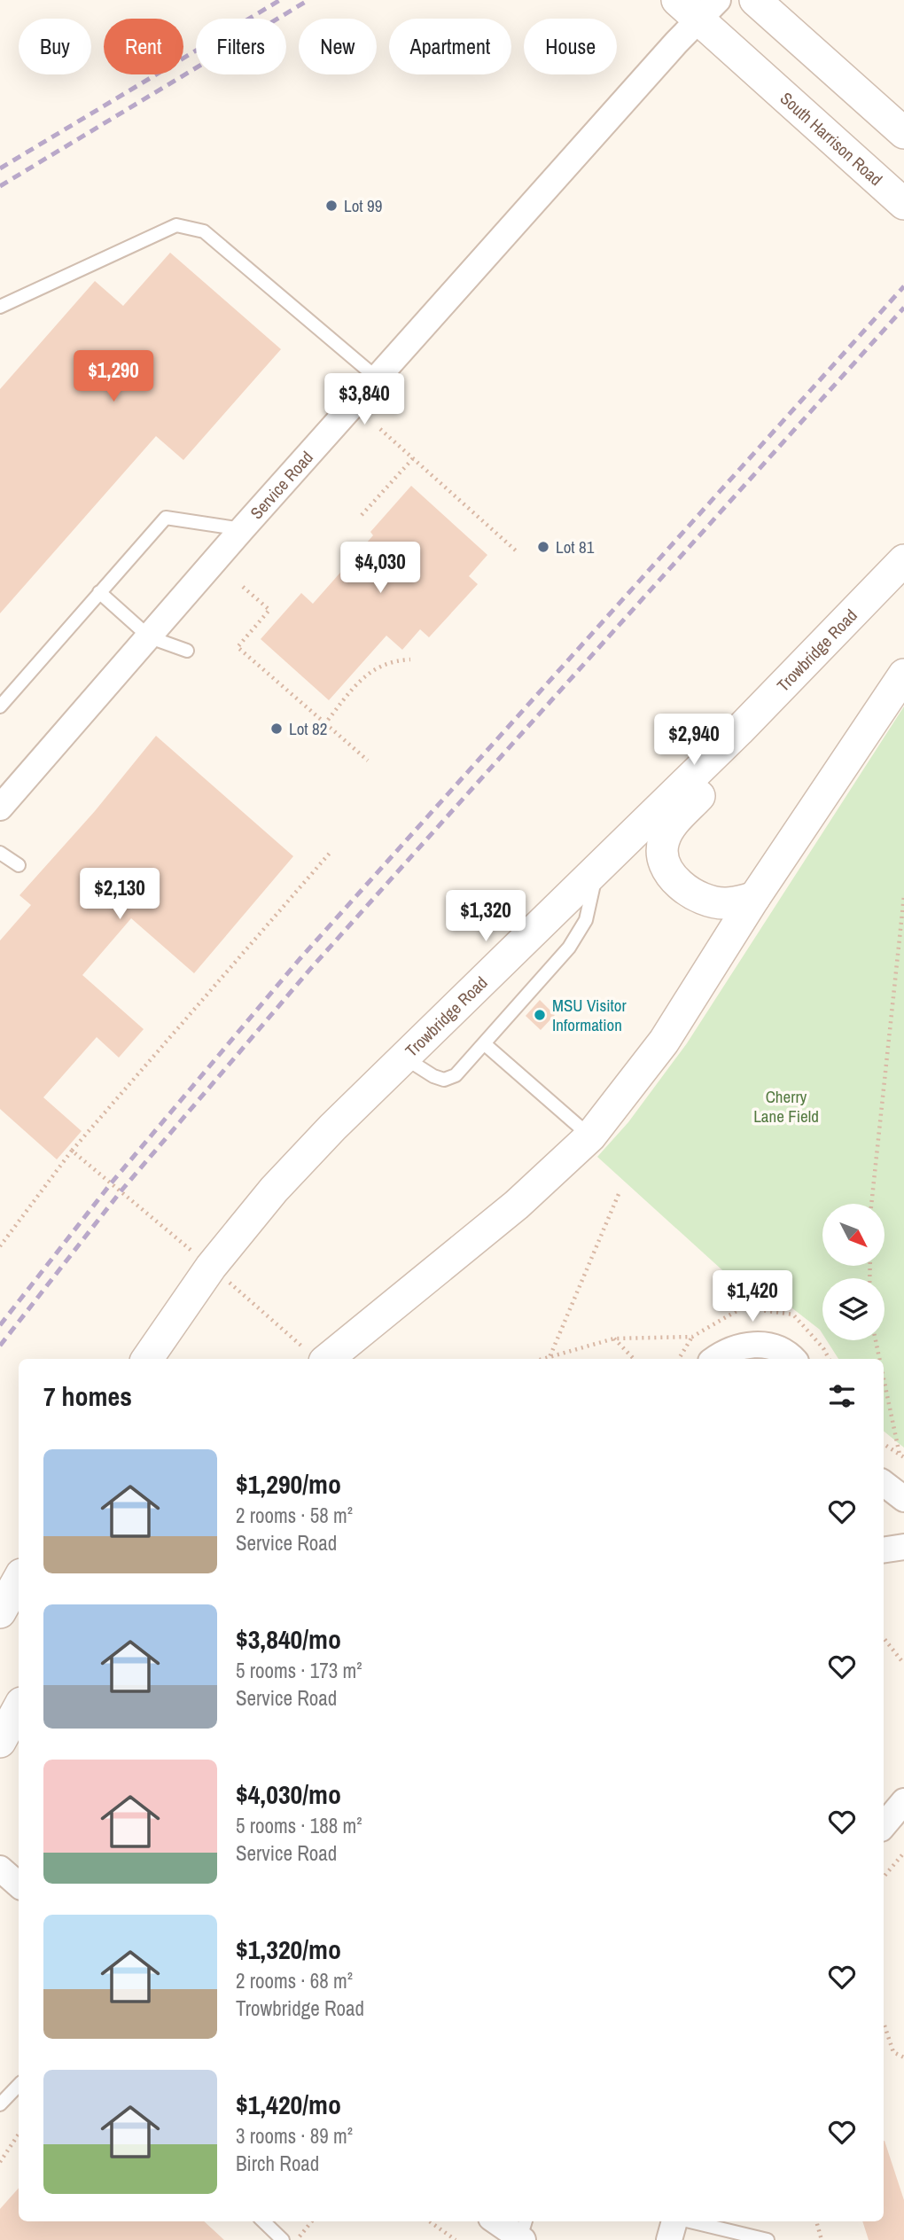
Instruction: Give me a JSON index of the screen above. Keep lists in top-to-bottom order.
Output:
{
  "streets": {
    "street": ["South Harrison Road", "Service Road", "Trowbridge Road"]
  },
  "crossings": [
    ["South Harrison Road", "Service Road"]
  ],
  "parks": ["Cherry Lane Field"],
  "places": [
    "Lot 99",
    "Lot 81",
    "Lot 82",
    "MSU Visitor Information"
  ],
  "north": "bottom right",
  "page": {
    "chip": [
      "Buy",
      "Rent",
      "Filters",
      "New",
      "Apartment",
      "House"
    ],
    "price": [
      "$1,290",
      "$3,840",
      "$4,030",
      "$2,940",
      "$2,130",
      "$1,320",
      "$1,420"
    ],
    "heading": "7 homes",
    "list": [
      {
        "name": "$1,290/mo",
        "note": "2 rooms · 58 m² · Service Road"
      },
      {
        "name": "$3,840/mo",
        "note": "5 rooms · 173 m² · Service Road"
      },
      {
        "name": "$4,030/mo",
        "note": "5 rooms · 188 m² · Service Road"
      },
      {
        "name": "$1,320/mo",
        "note": "2 rooms · 68 m² · Trowbridge Road"
      },
      {
        "name": "$1,420/mo",
        "note": "3 rooms · 89 m² · Birch Road"
      }
    ]
  }
}
